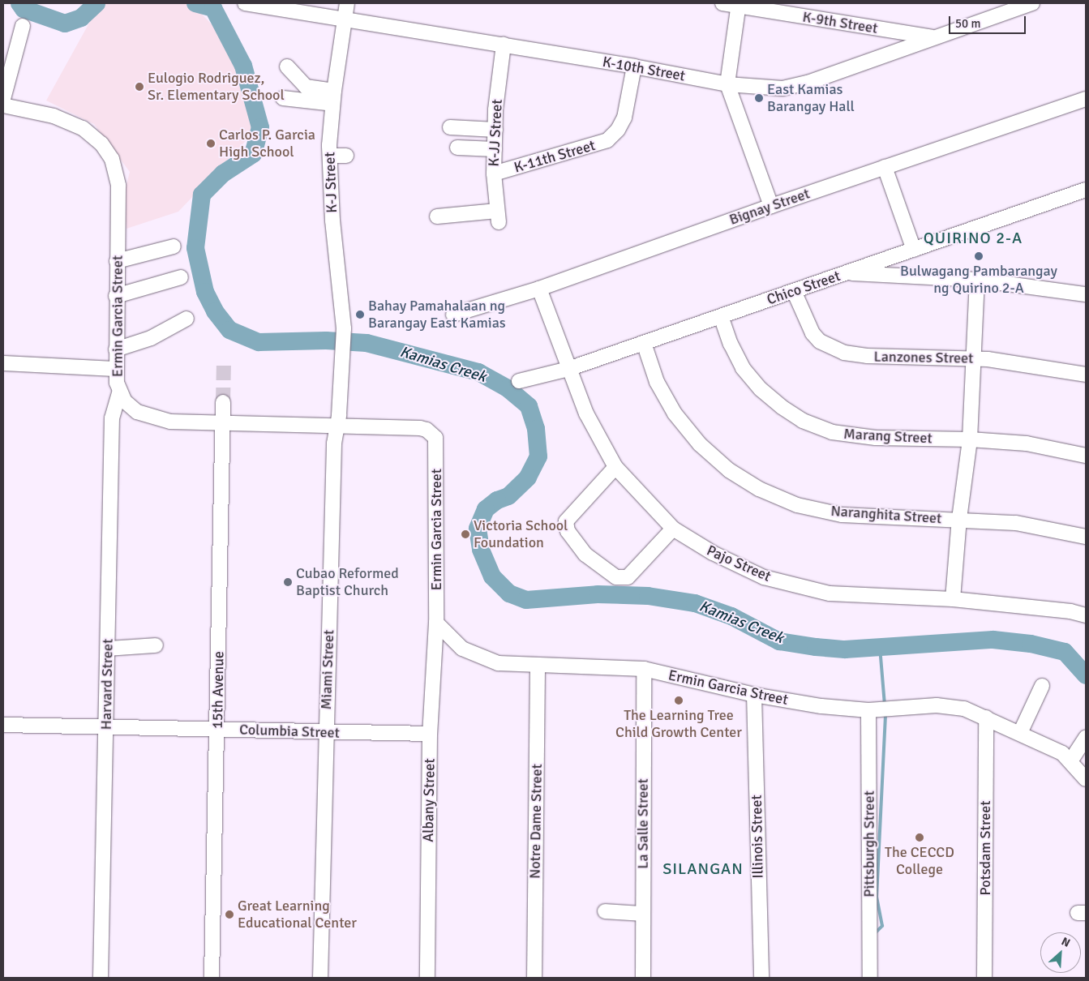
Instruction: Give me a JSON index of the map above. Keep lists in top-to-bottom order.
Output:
{
  "streets": {
    "street": [
      "K-9th Street",
      "K-10th Street",
      "K-JJ Street",
      "K-11th Street",
      "K-J Street",
      "Bignay Street",
      "Chico Street",
      "Ermin Garcia Street",
      "Lanzones Street",
      "Marang Street",
      "Naranghita Street",
      "Pajo Street",
      "Miami Street",
      "Harvard Street",
      "15th Avenue",
      "Columbia Street",
      "Albany Street",
      "Notre Dame Street",
      "La Salle Street",
      "Illinois Street",
      "Pittsburgh Street",
      "Potsdam Street"
    ]
  },
  "crossings": [
    ["K-9th Street", "K-10th Street"],
    ["K-10th Street", "K-JJ Street"],
    ["K-10th Street", "K-11th Street"],
    ["K-10th Street", "K-J Street"],
    ["K-JJ Street", "K-11th Street"],
    ["K-J Street", "Miami Street"],
    ["Bignay Street", "Pajo Street"],
    ["Chico Street", "Lanzones Street"],
    ["Chico Street", "Marang Street"],
    ["Chico Street", "Naranghita Street"],
    ["Chico Street", "Pajo Street"],
    ["Ermin Garcia Street", "Miami Street"],
    ["Ermin Garcia Street", "Harvard Street"],
    ["Ermin Garcia Street", "15th Avenue"],
    ["Ermin Garcia Street", "Albany Street"],
    ["Ermin Garcia Street", "Notre Dame Street"],
    ["Ermin Garcia Street", "La Salle Street"],
    ["Ermin Garcia Street", "Illinois Street"],
    ["Ermin Garcia Street", "Pittsburgh Street"],
    ["Ermin Garcia Street", "Potsdam Street"],
    ["Miami Street", "Columbia Street"],
    ["Harvard Street", "Columbia Street"],
    ["15th Avenue", "Columbia Street"],
    ["Columbia Street", "Albany Street"]
  ],
  "districts": ["QUIRINO 2-A", "SILANGAN"],
  "water": ["Kamias Creek"],
  "places": [
    "Eulogio Rodriguez, Sr. Elementary School",
    "East Kamias Barangay Hall",
    "Carlos P. Garcia High School",
    "Bulwagang Pambarangay ng Quirino 2-A",
    "Bahay Pamahalaan ng Barangay East Kamias",
    "Victoria School Foundation",
    "Cubao Reformed Baptist Church",
    "The Learning Tree Child Growth Center",
    "The CECCD College",
    "Great Learning Educational Center"
  ],
  "scale_bar": "50 m",
  "north": "top right"
}
